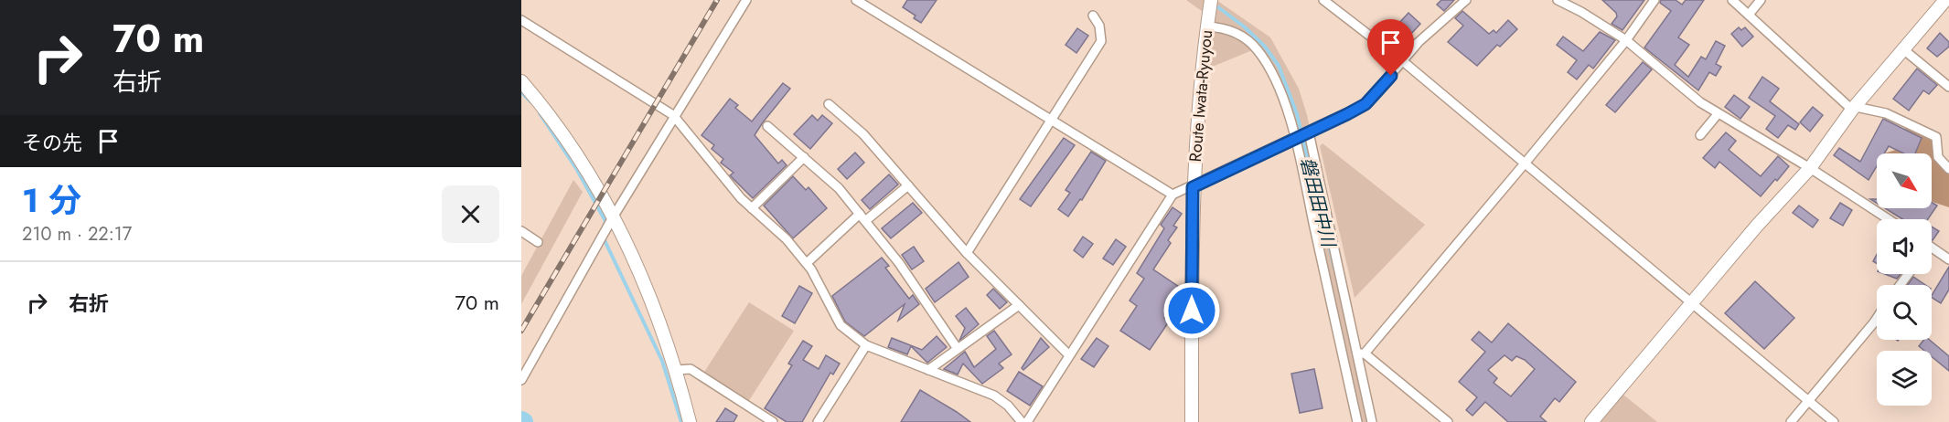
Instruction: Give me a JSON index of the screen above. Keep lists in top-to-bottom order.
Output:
{
  "streets": {
    "street": ["Route Iwata-Ryuyou"]
  },
  "water": ["磐田田中川"],
  "north": "bottom right",
  "page": {
    "turn": ["70 m", "右折"],
    "then": "その先",
    "heading": ["1 分", "210 m · 22:17"],
    "list": [
      {
        "name": "右折",
        "value": "70 m"
      }
    ]
  }
}
